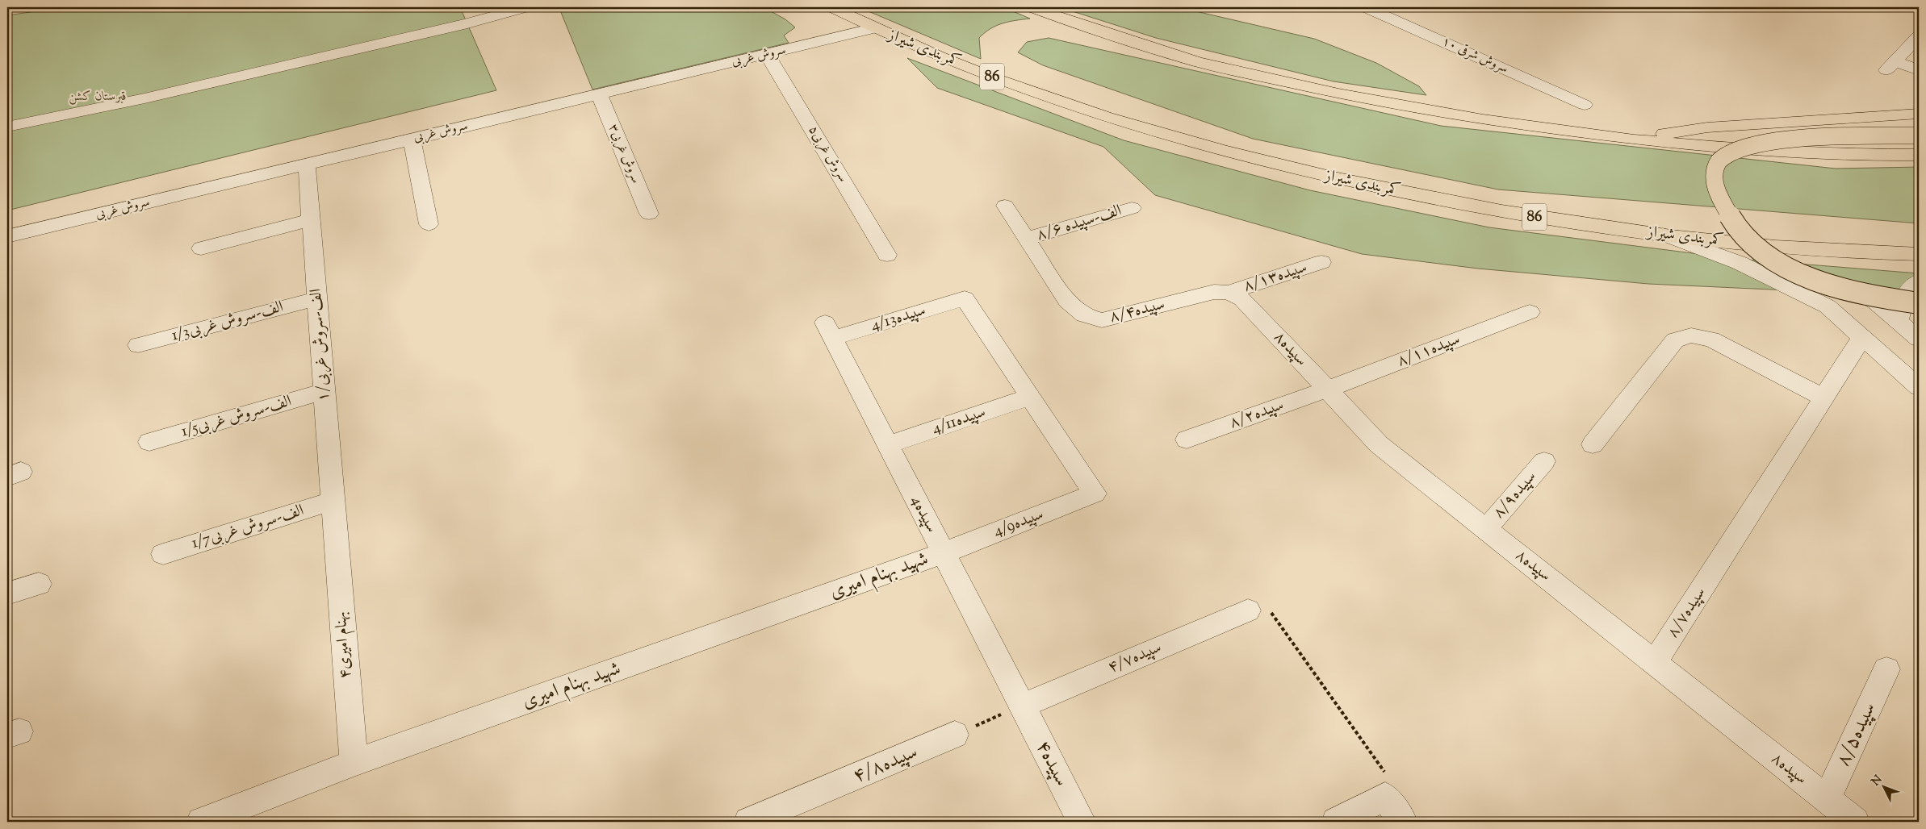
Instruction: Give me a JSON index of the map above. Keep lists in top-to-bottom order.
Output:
{
  "streets": {
    "highway": ["کمربندی شیراز", "86"],
    "street": [
      "سروش شرقی ۱۰",
      "سروش غربی",
      "سروش غربی۳",
      "سروش غربی۵",
      "۸/۶ الف-سپیده",
      "سپیده۸/۱۳",
      "سپیده۸/۴",
      "4/13سپیده",
      "1/3الف-سروش غربی",
      "۱/الف-سروش غربی",
      "سپیده۸",
      "سپیده۸/۱۱",
      "سپیده۸/۲",
      "1/5الف-سروش غربی",
      "4/11سپیده",
      "سپیده۸/۹",
      "4سپیده",
      "4/9سپیده",
      "1/7الف-سروش غربی",
      "شهید بهنام امیری",
      "سپیده۸/۷",
      "بهنام امیری۴",
      "سپیده۴/۷",
      "سپیده۸/۵",
      "سپیده۴",
      "سپیده۴/۸"
    ]
  },
  "crossings": [
    ["کمربندی شیراز", "سروش غربی"],
    ["سروش غربی", "سروش غربی۳"],
    ["سروش غربی", "سروش غربی۵"],
    ["سروش غربی", "۱/الف-سروش غربی"],
    ["۸/۶ الف-سپیده", "سپیده۸/۴"],
    ["سپیده۸/۱۳", "سپیده۸/۴"],
    ["سپیده۸/۱۳", "سپیده۸"],
    ["سپیده۸/۴", "سپیده۸"],
    ["4/13سپیده", "4/11سپیده"],
    ["4/13سپیده", "4سپیده"],
    ["4/13سپیده", "4/9سپیده"],
    ["1/3الف-سروش غربی", "۱/الف-سروش غربی"],
    ["۱/الف-سروش غربی", "1/5الف-سروش غربی"],
    ["۱/الف-سروش غربی", "1/7الف-سروش غربی"],
    ["۱/الف-سروش غربی", "بهنام امیری۴"],
    ["سپیده۸", "سپیده۸/۱۱"],
    ["سپیده۸", "سپیده۸/۲"],
    ["سپیده۸", "سپیده۸/۹"],
    ["سپیده۸", "سپیده۸/۷"],
    ["سپیده۸", "سپیده۸/۵"],
    ["سپیده۸/۱۱", "سپیده۸/۲"],
    ["4/11سپیده", "4سپیده"],
    ["4/11سپیده", "4/9سپیده"],
    ["4سپیده", "4/9سپیده"],
    ["4سپیده", "شهید بهنام امیری"],
    ["4سپیده", "سپیده۴/۷"],
    ["4سپیده", "سپیده۴"],
    ["4/9سپیده", "شهید بهنام امیری"],
    ["شهید بهنام امیری", "بهنام امیری۴"],
    ["سپیده۴/۷", "سپیده۴"]
  ],
  "parks": ["قبرستان کشن"],
  "north": "top left"
}
